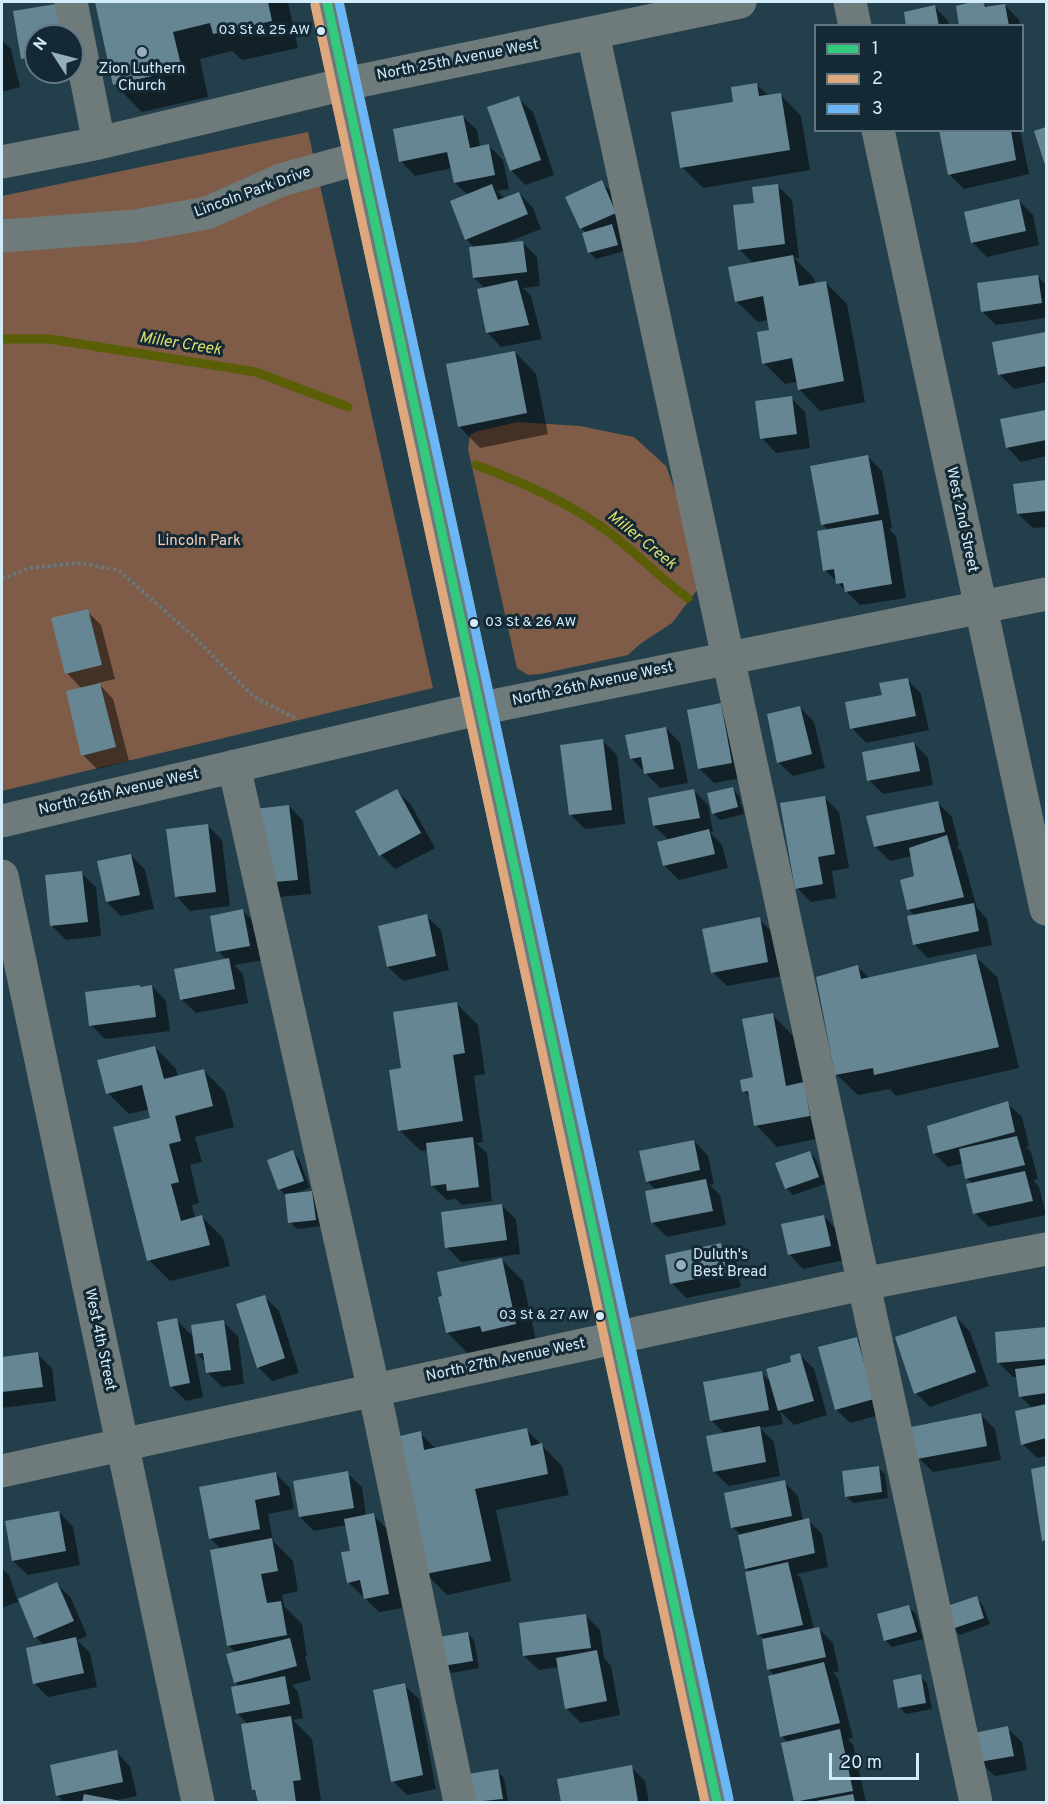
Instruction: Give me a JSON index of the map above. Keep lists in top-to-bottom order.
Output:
{
  "streets": {
    "street": [
      "North 25th Avenue West",
      "Lincoln Park Drive",
      "West 2nd Street",
      "North 26th Avenue West",
      "West 4th Street",
      "North 27th Avenue West"
    ]
  },
  "crossings": [
    ["West 2nd Street", "North 26th Avenue West"],
    ["West 4th Street", "North 27th Avenue West"]
  ],
  "water": ["Miller Creek"],
  "parks": ["Lincoln Park"],
  "places": [
    "03 St & 25 AW",
    "Zion Luthern Church",
    "03 St & 26 AW",
    "Duluth's Best Bread",
    "03 St & 27 AW"
  ],
  "lines": ["transit line 1", "transit line 3", "transit line 2"],
  "legend": ["1", "2", "3"],
  "scale_bar": "20 m",
  "north": "top left"
}
